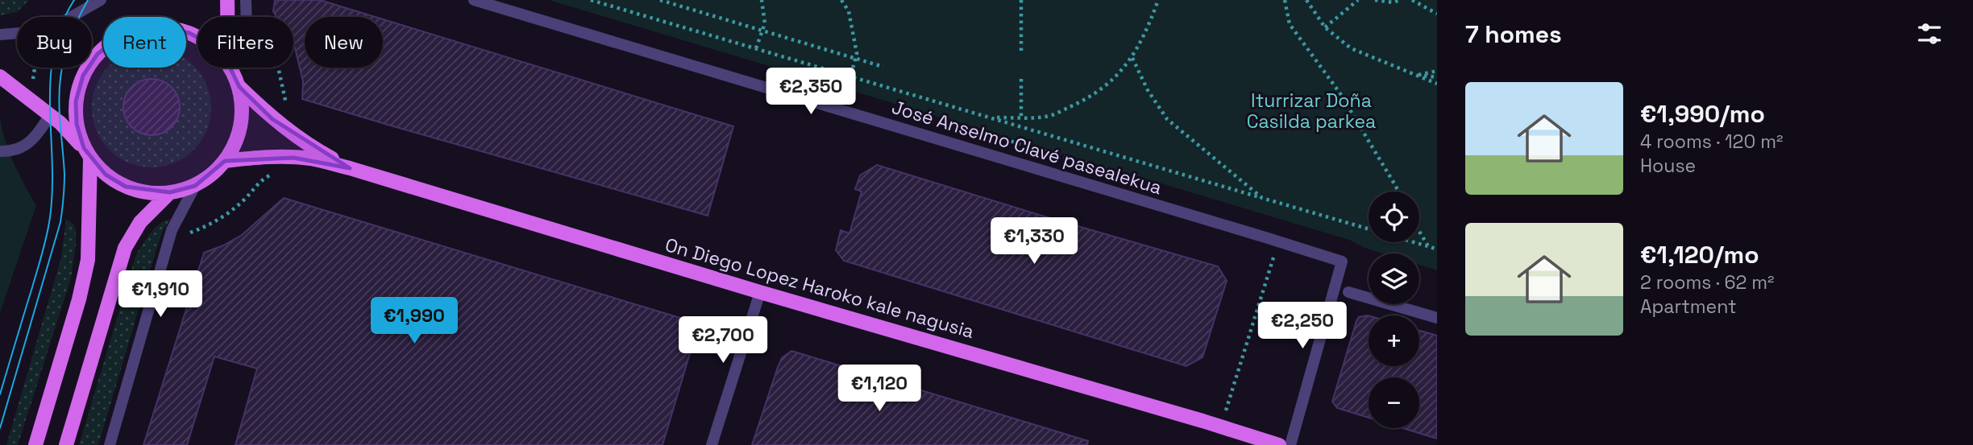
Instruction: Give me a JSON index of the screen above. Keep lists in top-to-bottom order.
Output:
{
  "streets": {
    "main road": ["On Diego Lopez Haroko kale nagusia"],
    "street": ["José Anselmo Clavé pasealekua"]
  },
  "parks": ["Iturrizar Doña Casilda parkea"],
  "page": {
    "heading": "7 homes",
    "chip": [
      "Buy",
      "Rent",
      "Filters",
      "New"
    ],
    "price": [
      "€2,350",
      "€1,330",
      "€1,910",
      "€1,990",
      "€2,250",
      "€2,700",
      "€1,120"
    ],
    "list": [
      {
        "name": "€1,990/mo",
        "note": "4 rooms · 120 m² · House"
      },
      {
        "name": "€1,120/mo",
        "note": "2 rooms · 62 m² · Apartment"
      }
    ],
    "map_buttons": ["+", "−"]
  }
}
